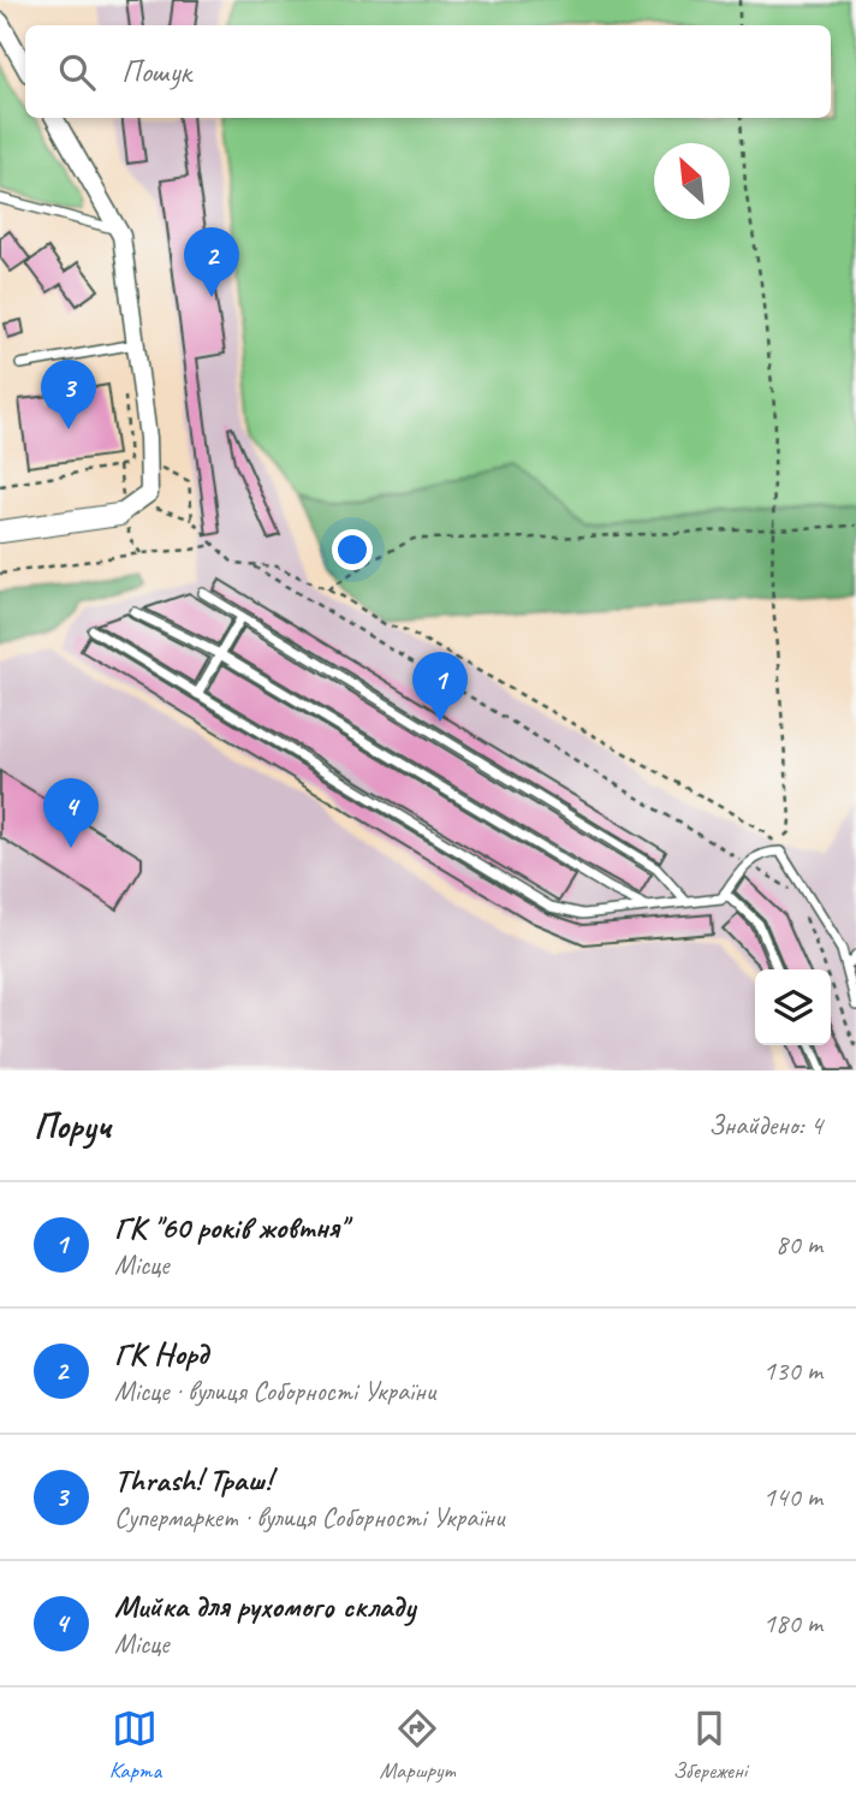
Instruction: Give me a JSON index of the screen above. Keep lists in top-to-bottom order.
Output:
{
  "north": "top left",
  "page": {
    "search": "Пошук",
    "pins": [
      "2",
      "3",
      "1",
      "4"
    ],
    "heading": ["Поруч", "Знайдено: 4"],
    "list": [
      {
        "mark": "1",
        "name": "ГК \"60 років жовтня\"",
        "note": "Місце",
        "value": "80 m"
      },
      {
        "mark": "2",
        "name": "ГК Норд",
        "note": "Місце · вулиця Соборності України",
        "value": "130 m"
      },
      {
        "mark": "3",
        "name": "Thrash! Траш!",
        "note": "Супермаркет · вулиця Соборності України",
        "value": "140 m"
      },
      {
        "mark": "4",
        "name": "Мийка для рухомого складу",
        "note": "Місце",
        "value": "180 m"
      }
    ],
    "nav": ["Карта", "Маршрут", "Збережені"]
  }
}
